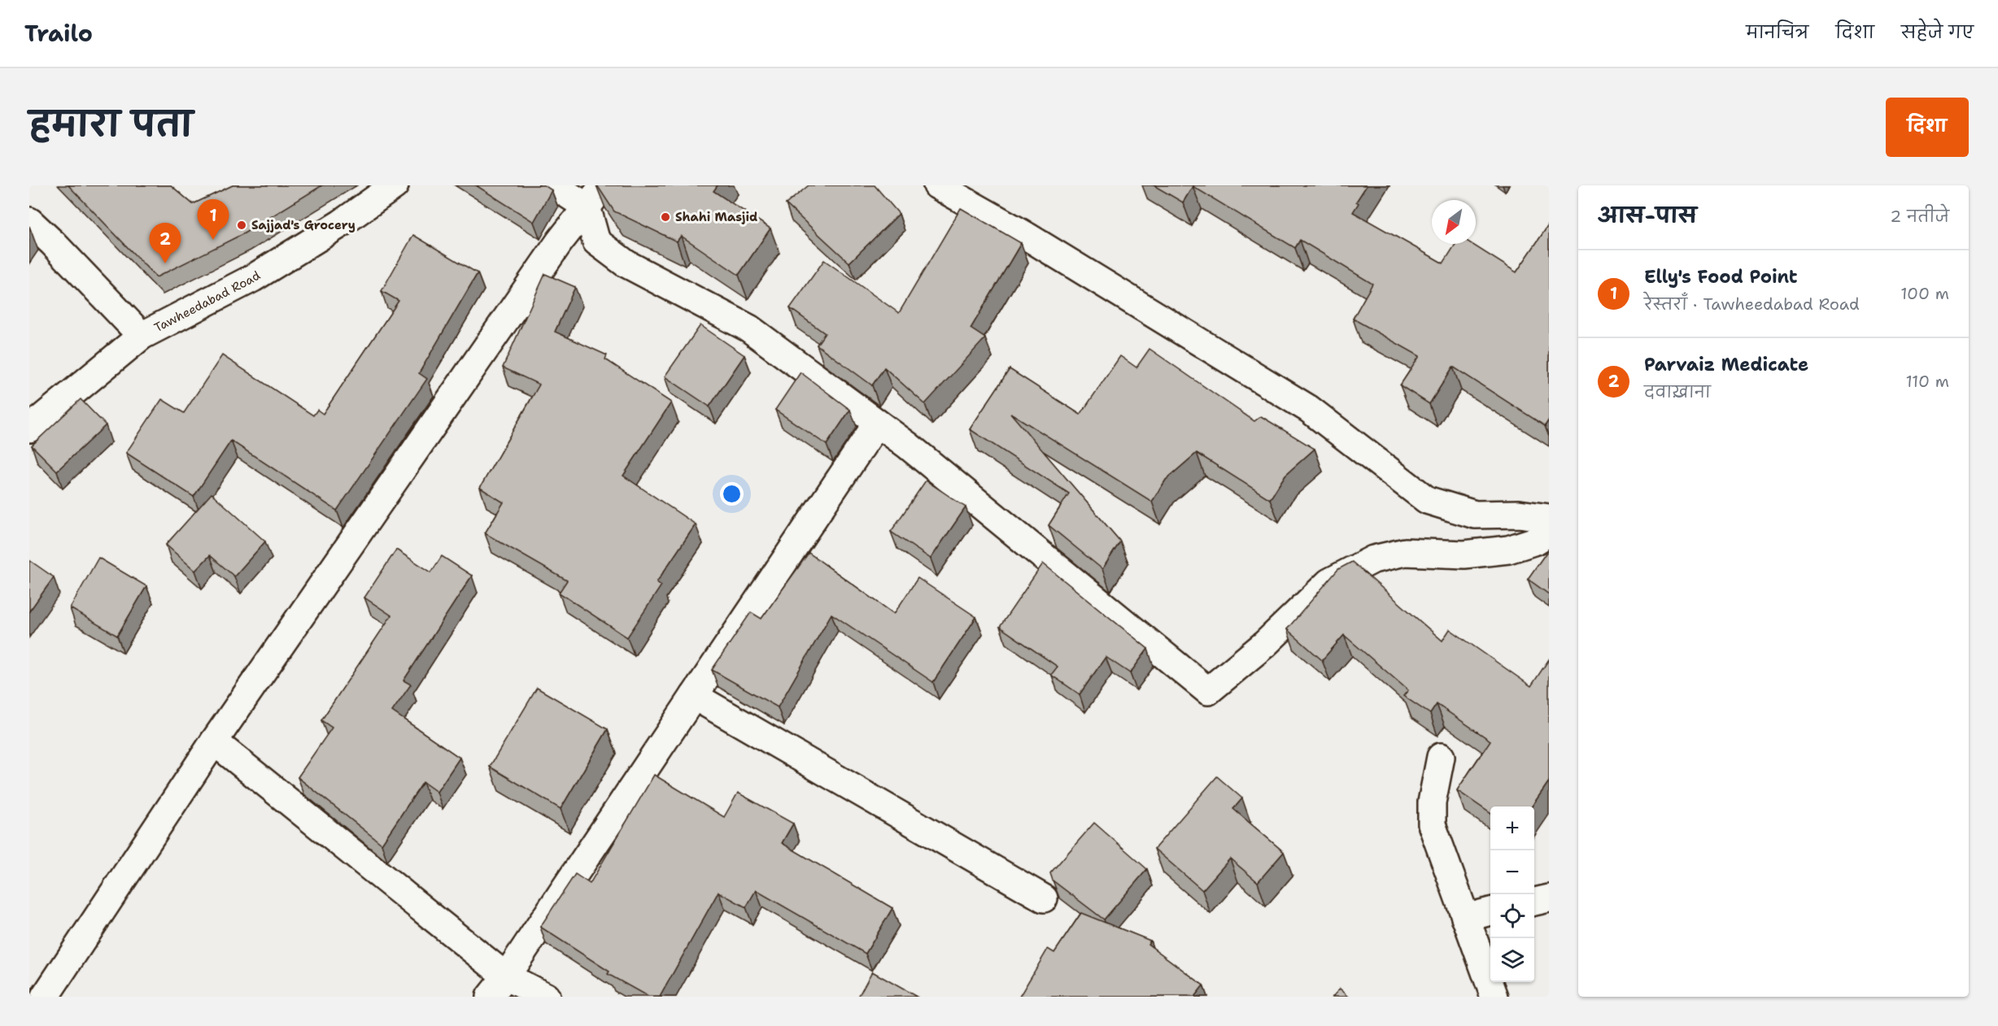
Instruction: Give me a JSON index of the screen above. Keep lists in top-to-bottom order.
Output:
{
  "streets": {
    "street": ["Tawheedabad Road"]
  },
  "places": ["Shahi Masjid", "Sajjad's Grocery"],
  "north": "bottom left",
  "page": {
    "header": "Trailo",
    "nav": ["मानचित्र", "दिशा", "सहेजे गए"],
    "title": "हमारा पता",
    "buttons": "दिशा",
    "heading": ["आस-पास", "2 नतीजे"],
    "pins": ["1", "2"],
    "list": [
      {
        "mark": "1",
        "name": "Elly's Food Point",
        "note": "रेस्तराँ · Tawheedabad Road",
        "value": "100 m"
      },
      {
        "mark": "2",
        "name": "Parvaiz Medicate",
        "note": "दवाख़ाना",
        "value": "110 m"
      }
    ],
    "map_buttons": ["+", "−"]
  }
}
